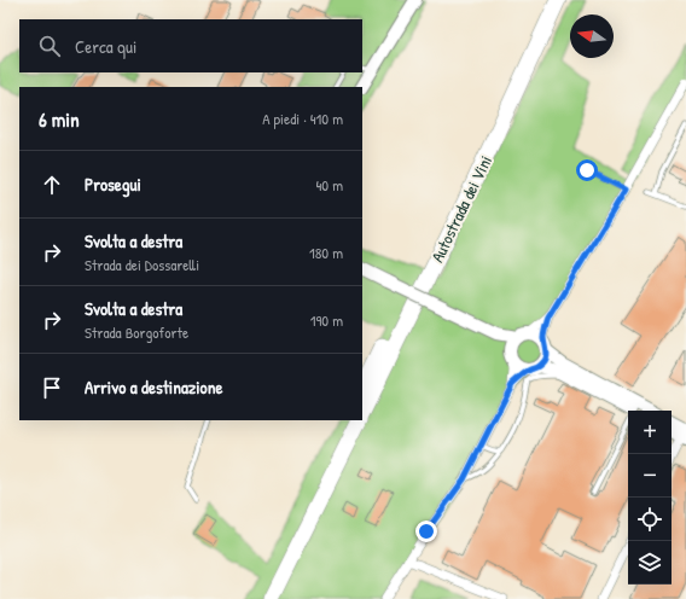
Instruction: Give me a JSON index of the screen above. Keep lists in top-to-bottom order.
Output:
{
  "streets": {
    "highway": ["Autostrada dei Vini"]
  },
  "north": "left",
  "page": {
    "search": "Cerca qui",
    "heading": ["6 min", "A piedi · 410 m"],
    "list": [
      ["Prosegui", "40 m"],
      ["Svolta a destra", "Strada dei Dossarelli", "180 m"],
      ["Svolta a destra", "Strada Borgoforte", "190 m"],
      "Arrivo a destinazione"
    ],
    "map_buttons": ["+", "−"]
  }
}
